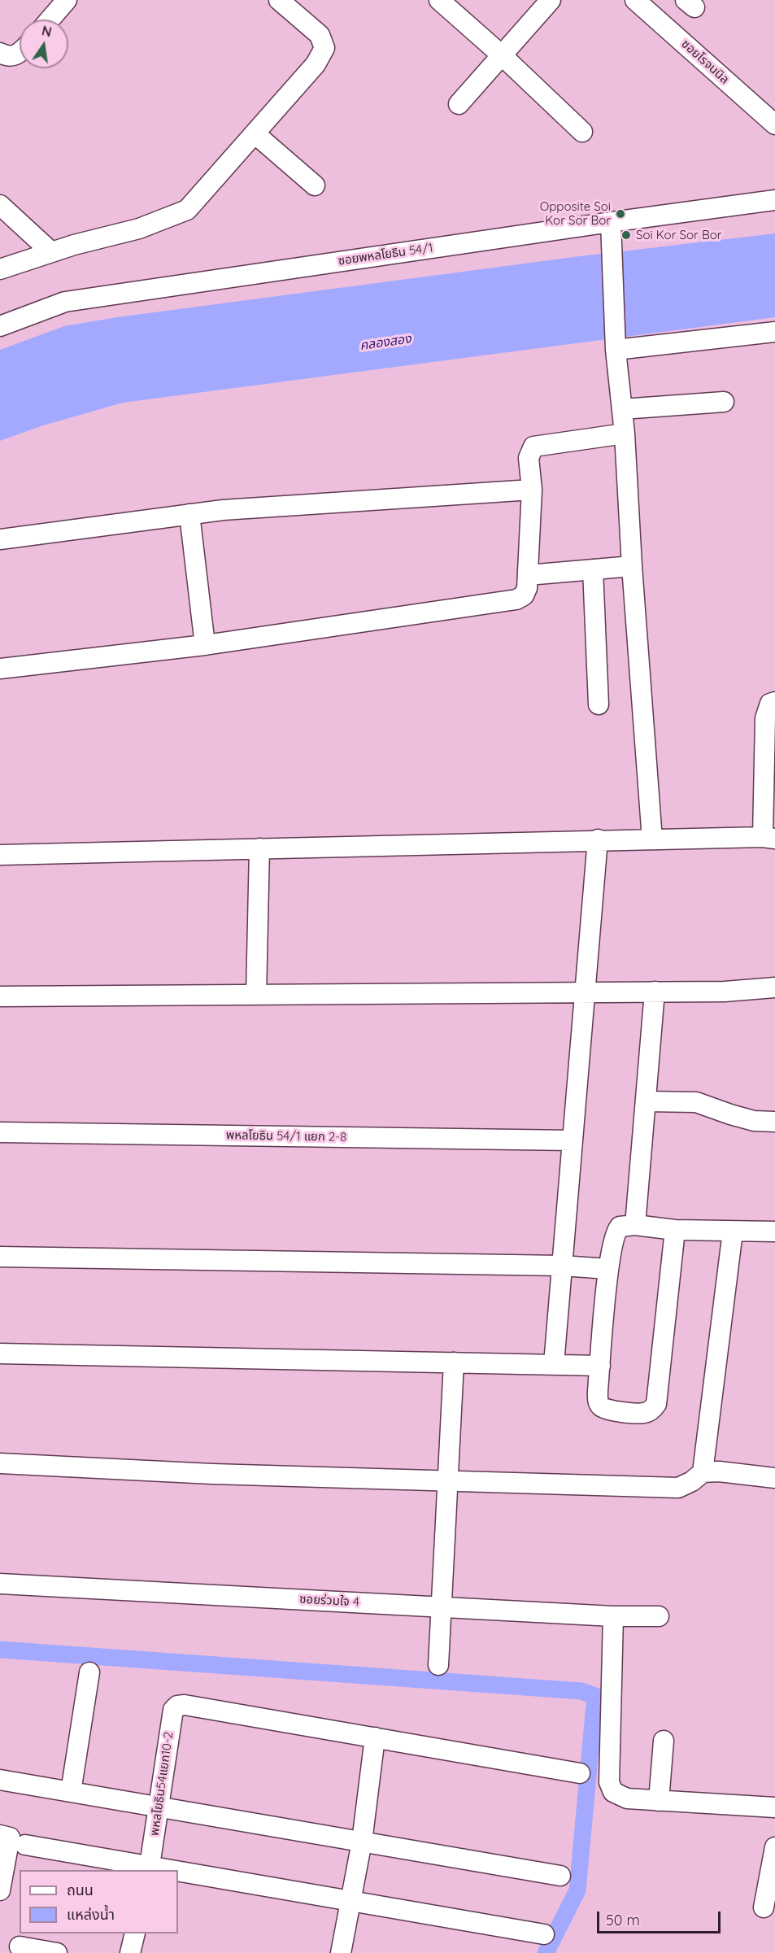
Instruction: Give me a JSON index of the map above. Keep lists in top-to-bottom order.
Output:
{
  "streets": {
    "street": [
      "ซอยโรจนนิล",
      "ซอยพหลโยธิน 54/1",
      "พหลโยธิน 54/1 แยก 2-8",
      "ซอยร่วมใจ 4",
      "พหลโยธิน54แยก10-2"
    ]
  },
  "water": ["คลองสอง"],
  "places": ["Opposite Soi Kor Sor Bor", "Soi Kor Sor Bor"],
  "legend": ["ถนน", "แหล่งน้ำ"],
  "scale_bar": "50 m",
  "north": "top"
}
